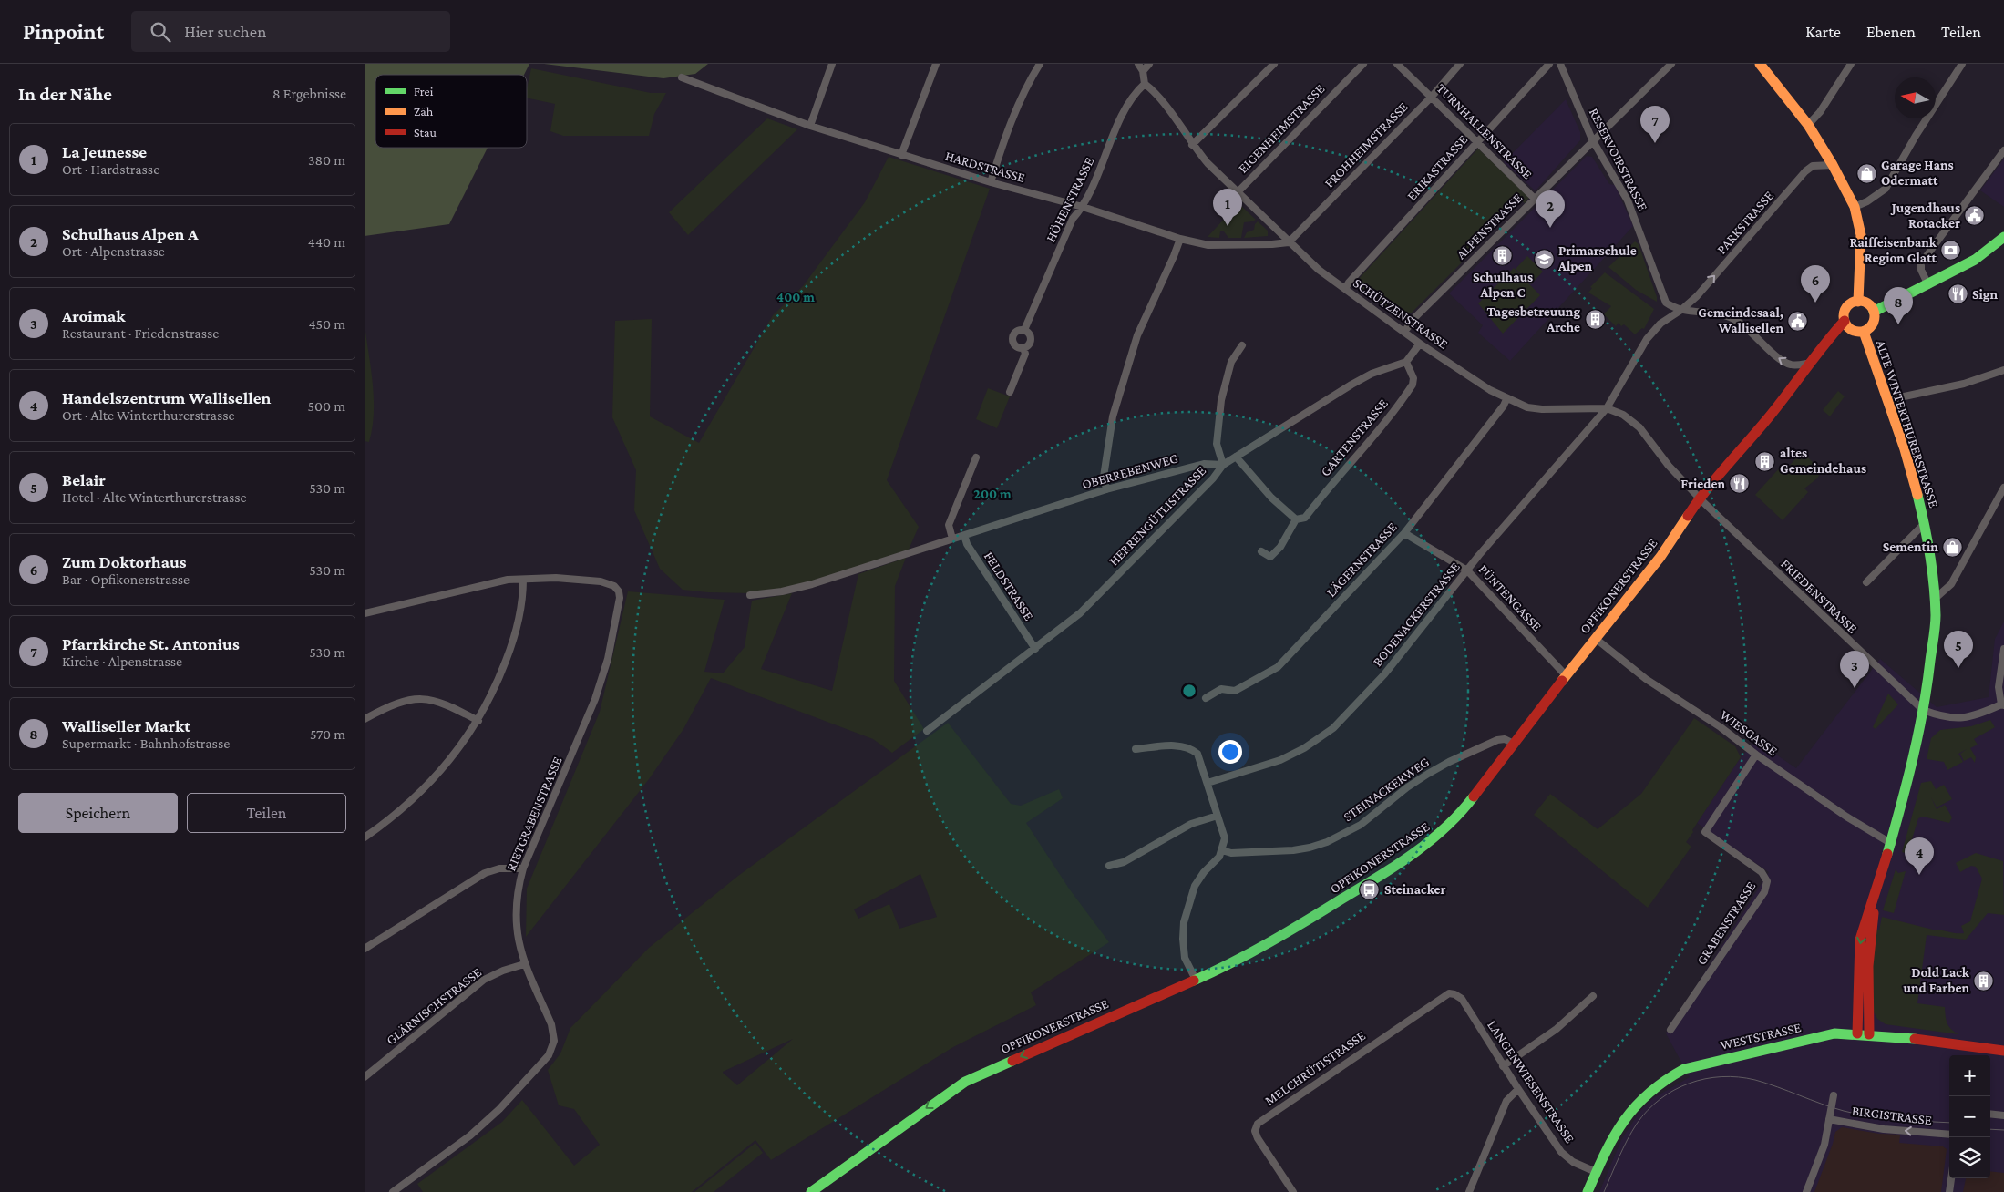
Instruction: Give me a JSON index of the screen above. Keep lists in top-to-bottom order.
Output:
{
  "streets": {
    "main road": ["ALTE WINTERTHURERSTRASSE", "OPFIKONERSTRASSE", "WESTSTRASSE"],
    "street": [
      "EIGENHEIMSTRASSE",
      "TURNHALLENSTRASSE",
      "FROHHEIMSTRASSE",
      "RESERVOIRSTRASSE",
      "HARDSTRASSE",
      "ERIKASTRASSE",
      "HÖHENSTRASSE",
      "PARKSTRASSE",
      "ALPENSTRASSE",
      "SCHÜTZENSTRASSE",
      "GARTENSTRASSE",
      "OBERREBENWEG",
      "HERRENGÜTLISTRASSE",
      "LÄGERNSTRASSE",
      "FELDSTRASSE",
      "FRIEDENSTRASSE",
      "PÜNTENGASSE",
      "BODENACKERSTRASSE",
      "WIESGASSE",
      "STEINACKERWEG",
      "RIETGRABENSTRASSE",
      "GRABENSTRASSE",
      "GLÄRNISCHSTRASSE",
      "MELCHRÜTISTRASSE",
      "LANGENWIESENSTRASSE",
      "BIRGISTRASSE"
    ]
  },
  "crossings": [
    ["EIGENHEIMSTRASSE", "SCHÜTZENSTRASSE"],
    ["TURNHALLENSTRASSE", "FROHHEIMSTRASSE"],
    ["TURNHALLENSTRASSE", "ERIKASTRASSE"],
    ["TURNHALLENSTRASSE", "ALPENSTRASSE"],
    ["FROHHEIMSTRASSE", "HARDSTRASSE"],
    ["FROHHEIMSTRASSE", "SCHÜTZENSTRASSE"],
    ["RESERVOIRSTRASSE", "PARKSTRASSE"],
    ["RESERVOIRSTRASSE", "ALPENSTRASSE"],
    ["HARDSTRASSE", "HÖHENSTRASSE"],
    ["HARDSTRASSE", "SCHÜTZENSTRASSE"],
    ["ERIKASTRASSE", "SCHÜTZENSTRASSE"],
    ["HÖHENSTRASSE", "SCHÜTZENSTRASSE"],
    ["PARKSTRASSE", "SCHÜTZENSTRASSE"],
    ["PARKSTRASSE", "BODENACKERSTRASSE"],
    ["ALPENSTRASSE", "SCHÜTZENSTRASSE"],
    ["SCHÜTZENSTRASSE", "LÄGERNSTRASSE"],
    ["SCHÜTZENSTRASSE", "OPFIKONERSTRASSE"],
    ["SCHÜTZENSTRASSE", "FRIEDENSTRASSE"],
    ["SCHÜTZENSTRASSE", "BODENACKERSTRASSE"],
    ["ALTE WINTERTHURERSTRASSE", "OPFIKONERSTRASSE"],
    ["ALTE WINTERTHURERSTRASSE", "FRIEDENSTRASSE"],
    ["ALTE WINTERTHURERSTRASSE", "WIESGASSE"],
    ["ALTE WINTERTHURERSTRASSE", "WESTSTRASSE"],
    ["GARTENSTRASSE", "HERRENGÜTLISTRASSE"],
    ["OBERREBENWEG", "HERRENGÜTLISTRASSE"],
    ["OBERREBENWEG", "FELDSTRASSE"],
    ["HERRENGÜTLISTRASSE", "FELDSTRASSE"],
    ["LÄGERNSTRASSE", "PÜNTENGASSE"],
    ["OPFIKONERSTRASSE", "FRIEDENSTRASSE"],
    ["OPFIKONERSTRASSE", "PÜNTENGASSE"],
    ["OPFIKONERSTRASSE", "WIESGASSE"],
    ["OPFIKONERSTRASSE", "STEINACKERWEG"],
    ["PÜNTENGASSE", "BODENACKERSTRASSE"],
    ["WIESGASSE", "GRABENSTRASSE"],
    ["RIETGRABENSTRASSE", "GLÄRNISCHSTRASSE"],
    ["WESTSTRASSE", "LANGENWIESENSTRASSE"],
    ["MELCHRÜTISTRASSE", "LANGENWIESENSTRASSE"]
  ],
  "one_way": ["PARKSTRASSE", "BIRGISTRASSE"],
  "places": {
    "shop": ["Garage Hans Odermatt", "Sementin"],
    "public building": ["Jugendhaus Rotacker", "Gemeindesaal, Wallisellen"],
    "bank": ["Raiffeisenbank Region Glatt"],
    "building": [
      "Schulhaus Alpen C",
      "Tagesbetreuung Arche",
      "altes Gemeindehaus",
      "Dold Lack und Farben"
    ],
    "school or university": ["Primarschule Alpen"],
    "restaurant": ["Sign", "Frieden"],
    "bus stop": ["Steinacker"]
  },
  "legend": ["Frei", "Zäh", "Stau"],
  "north": "left",
  "page": {
    "header": "Pinpoint",
    "search": "Hier suchen",
    "nav": ["Karte", "Ebenen", "Teilen"],
    "heading": ["In der Nähe", "8 Ergebnisse"],
    "pins": [
      "7",
      "1",
      "2",
      "6",
      "8",
      "5",
      "3",
      "4"
    ],
    "list": [
      {
        "mark": "1",
        "name": "La Jeunesse",
        "note": "Ort · Hardstrasse",
        "value": "380 m"
      },
      {
        "mark": "2",
        "name": "Schulhaus Alpen A",
        "note": "Ort · Alpenstrasse",
        "value": "440 m"
      },
      {
        "mark": "3",
        "name": "Aroimak",
        "note": "Restaurant · Friedenstrasse",
        "value": "450 m"
      },
      {
        "mark": "4",
        "name": "Handelszentrum Wallisellen",
        "note": "Ort · Alte Winterthurerstrasse",
        "value": "500 m"
      },
      {
        "mark": "5",
        "name": "Belair",
        "note": "Hotel · Alte Winterthurerstrasse",
        "value": "530 m"
      },
      {
        "mark": "6",
        "name": "Zum Doktorhaus",
        "note": "Bar · Opfikonerstrasse",
        "value": "530 m"
      },
      {
        "mark": "7",
        "name": "Pfarrkirche St. Antonius",
        "note": "Kirche · Alpenstrasse",
        "value": "530 m"
      },
      {
        "mark": "8",
        "name": "Walliseller Markt",
        "note": "Supermarkt · Bahnhofstrasse",
        "value": "570 m"
      }
    ],
    "buttons": ["Speichern", "Teilen"],
    "map_buttons": ["+", "−"]
  },
  "rings": ["400 m", "200 m"]
}
